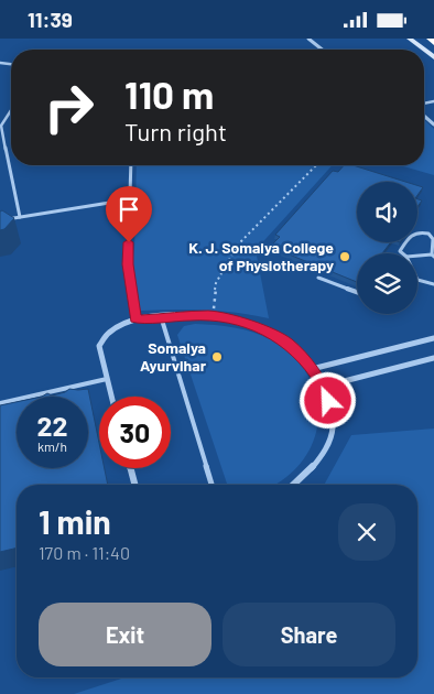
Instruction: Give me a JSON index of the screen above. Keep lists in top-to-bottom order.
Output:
{
  "places": ["K. J. Somaiya College of Physiotherapy", "Somaiya Ayurvihar"],
  "page": {
    "status": "11:39",
    "turn": ["110 m", "Turn right"],
    "speed": "22 km/h",
    "limit": "30",
    "heading": ["1 min", "170 m · 11:40"],
    "buttons": ["Exit", "Share"]
  }
}
